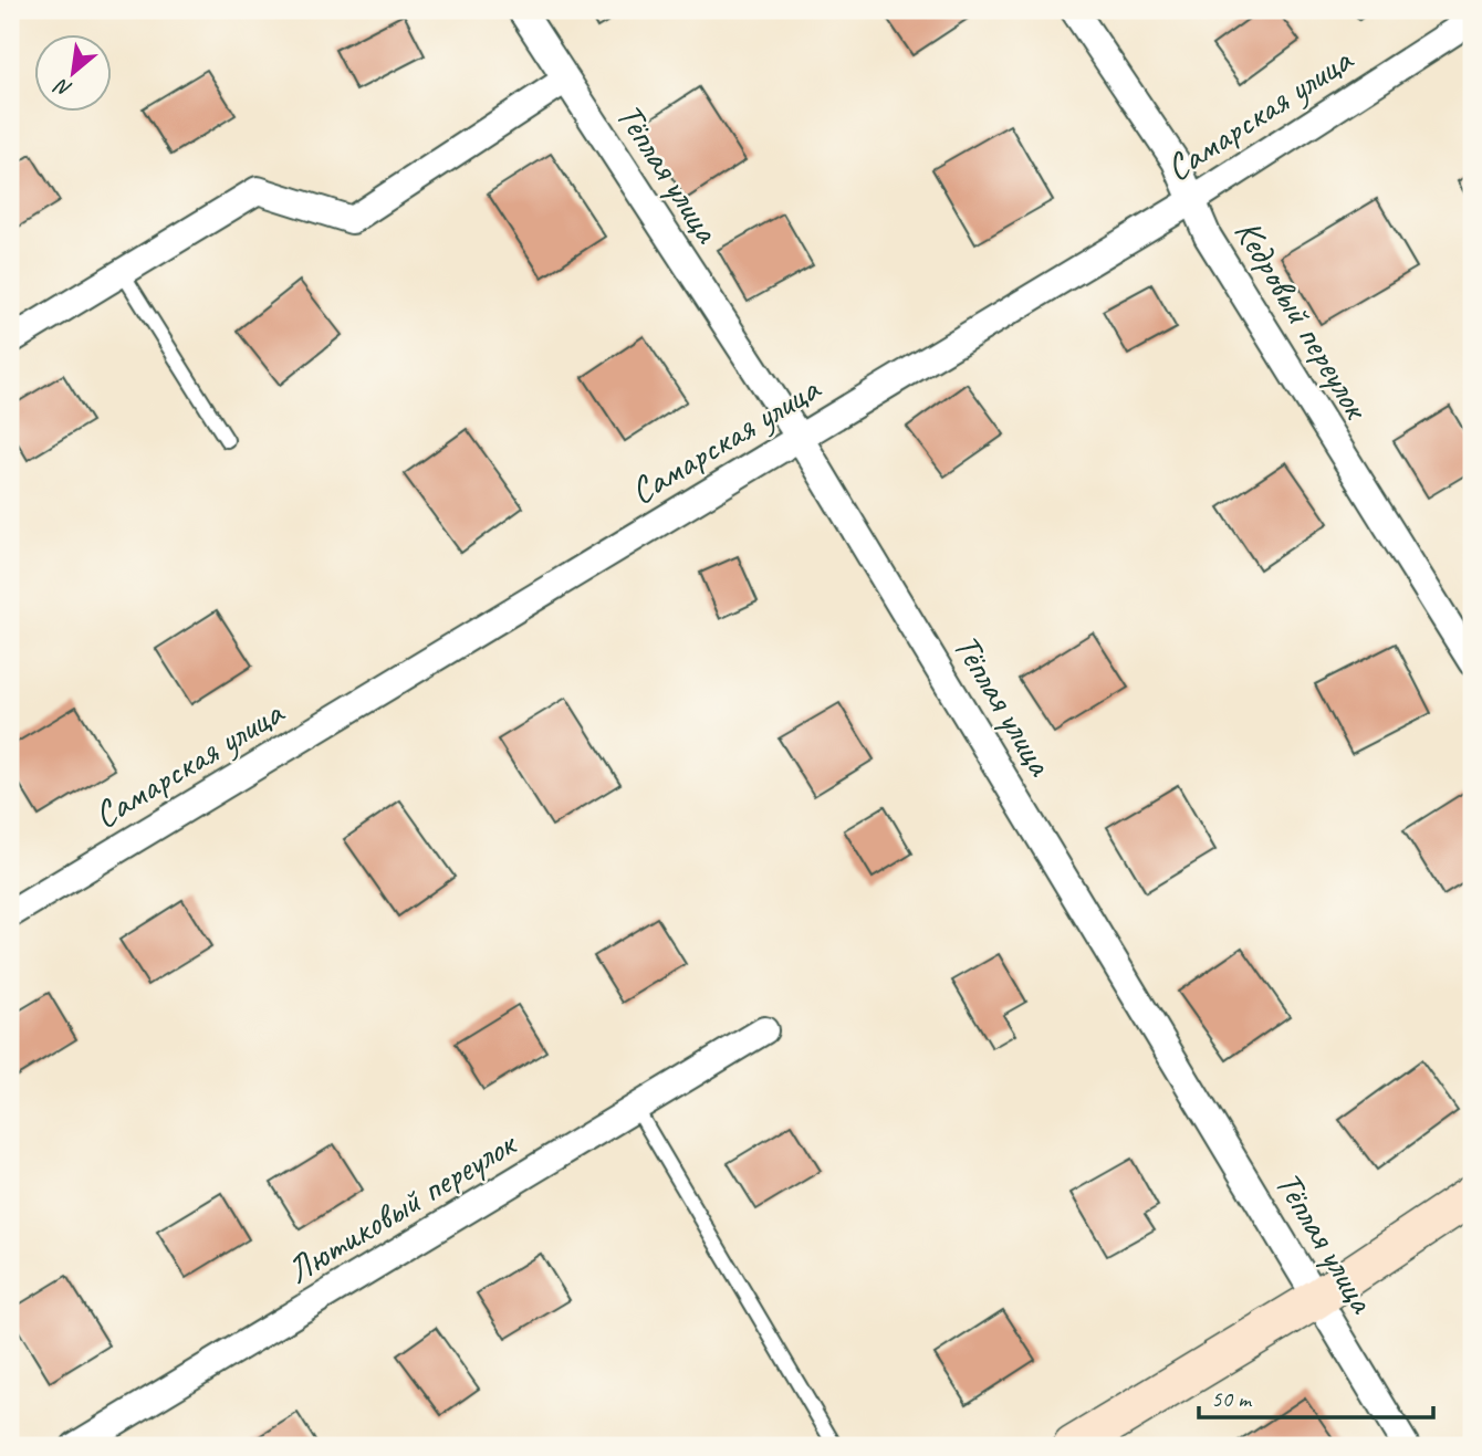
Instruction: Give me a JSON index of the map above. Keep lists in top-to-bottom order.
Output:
{
  "streets": {
    "street": [
      "Самарская улица",
      "Тёплая улица",
      "Кедровый переулок",
      "Лютиковый переулок"
    ]
  },
  "crossings": [
    ["Самарская улица", "Тёплая улица"],
    ["Самарская улица", "Кедровый переулок"]
  ],
  "scale_bar": "50 m",
  "north": "bottom left"
}
